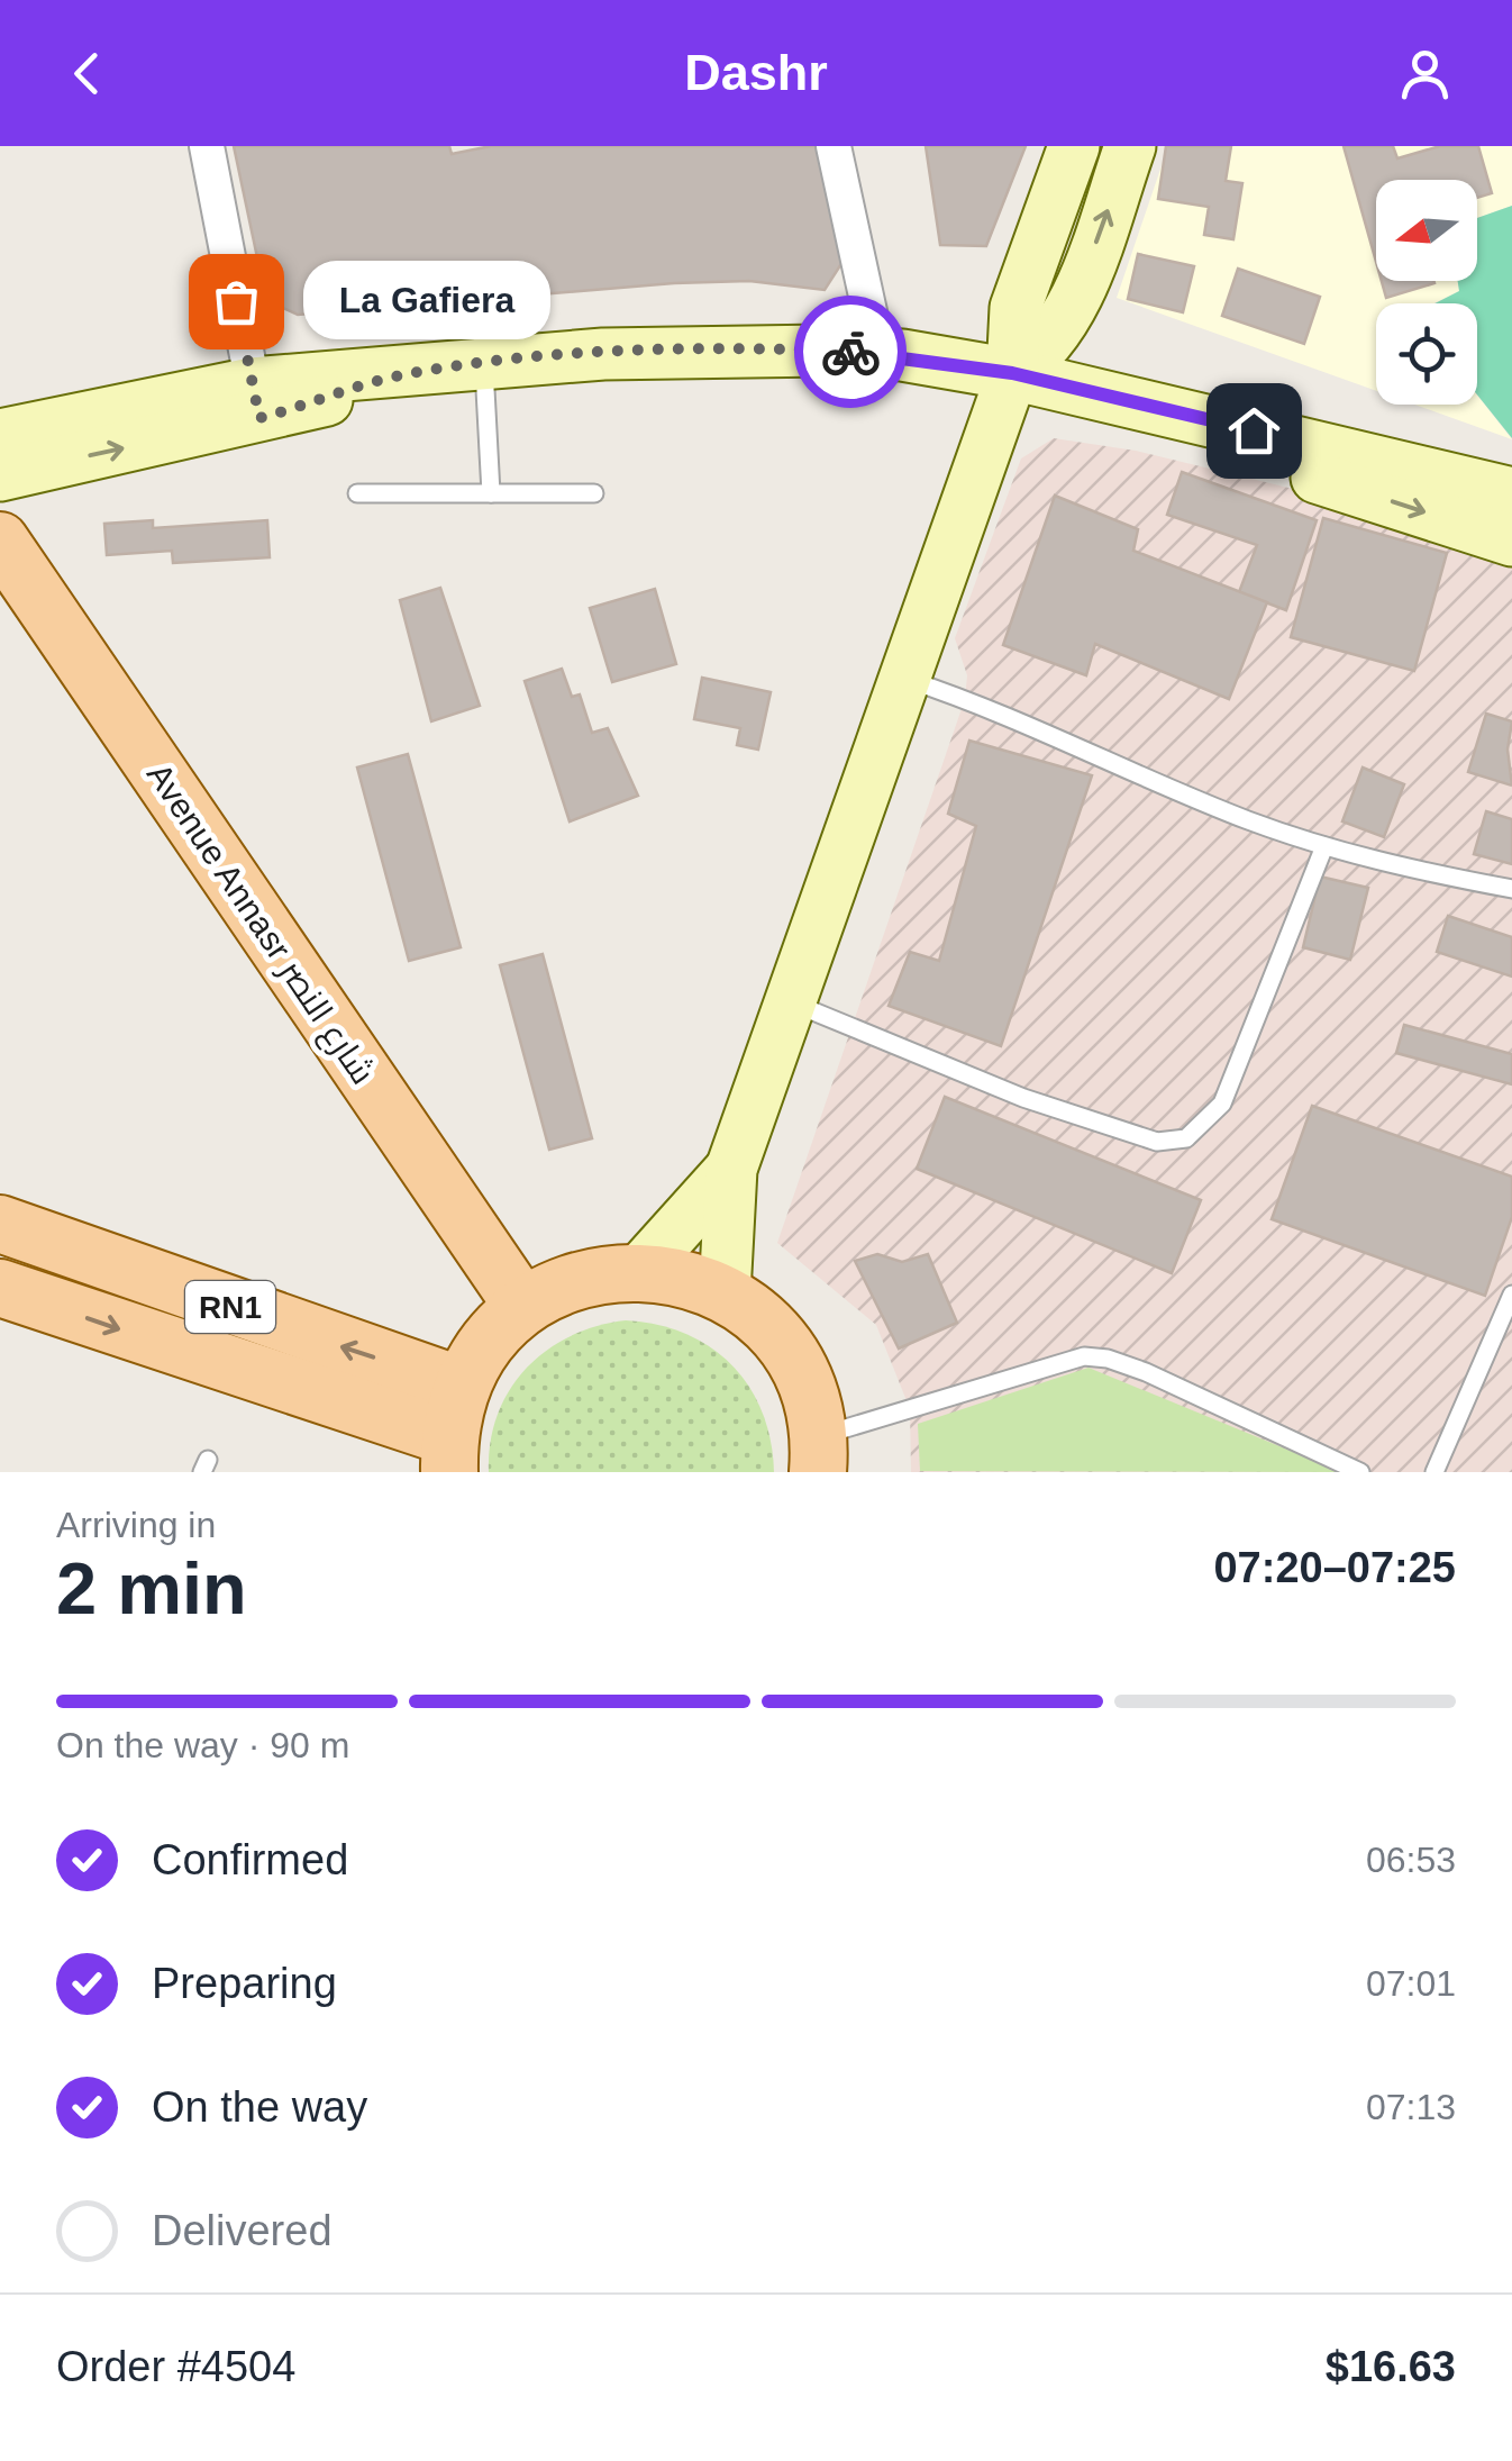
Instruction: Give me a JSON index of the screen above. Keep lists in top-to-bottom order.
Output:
{
  "streets": {
    "main road": ["Avenue Annasr شارع النصر", "RN1"]
  },
  "places": ["La Gafiera"],
  "north": "left",
  "page": {
    "header": "Dashr",
    "bubble": "La Gafiera",
    "heading": ["2 min", "Arriving in", "07:20–07:25"],
    "panel": ["Order #4504", "$16.63"],
    "bar": "On the way · 90 m",
    "list": [
      ["Confirmed", "06:53"],
      ["Preparing", "07:01"],
      ["On the way", "07:13"],
      "Delivered"
    ]
  }
}
